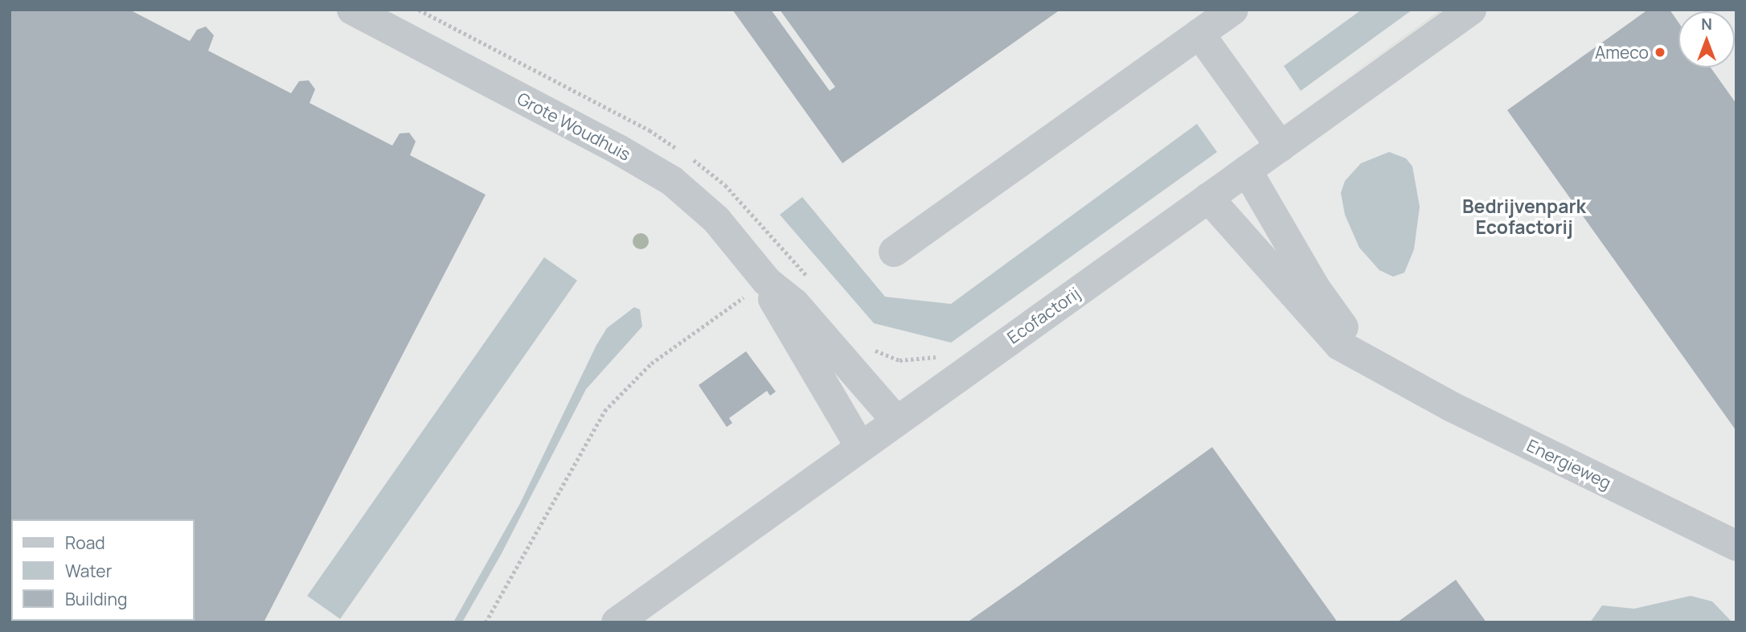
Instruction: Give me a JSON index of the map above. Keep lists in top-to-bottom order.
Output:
{
  "streets": {
    "street": ["Grote Woudhuis", "Ecofactorij", "Energieweg"]
  },
  "crossings": [
    ["Grote Woudhuis", "Ecofactorij"],
    ["Ecofactorij", "Energieweg"]
  ],
  "districts": ["Bedrijvenpark Ecofactorij"],
  "places": ["Ameco"],
  "legend": ["Road", "Water", "Building"],
  "north": "top"
}
